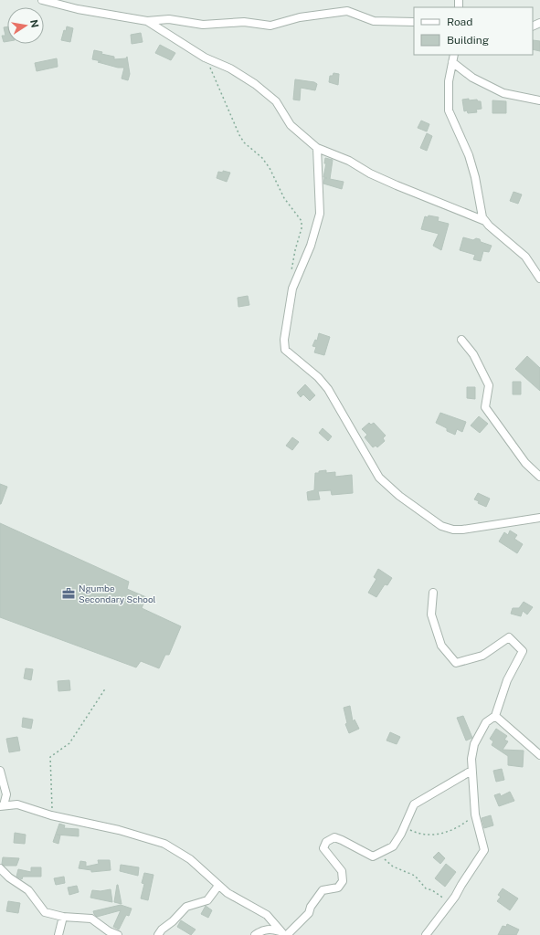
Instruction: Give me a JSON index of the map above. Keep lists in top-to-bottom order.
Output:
{
  "places": {
    "office": ["Ngumbe Secondary School"]
  },
  "legend": ["Road", "Building"],
  "north": "right"
}
